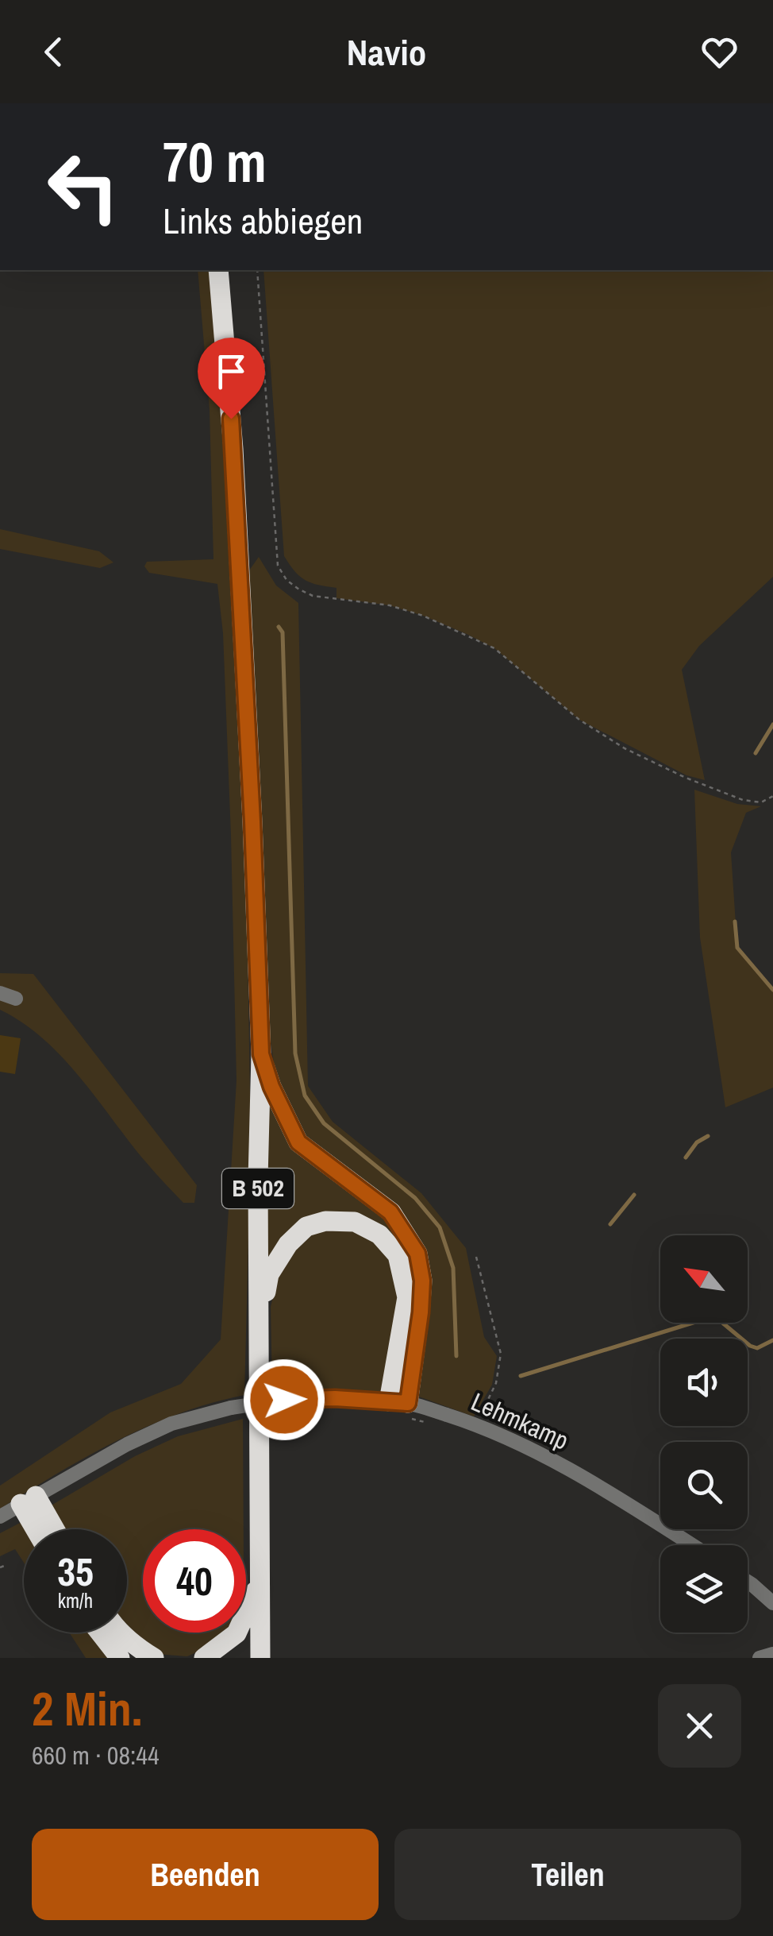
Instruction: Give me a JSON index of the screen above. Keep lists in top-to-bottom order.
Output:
{
  "streets": {
    "highway": ["B 502"],
    "street": ["Lehmkamp"]
  },
  "north": "top left",
  "page": {
    "header": "Navio",
    "turn": ["70 m", "Links abbiegen"],
    "speed": "35 km/h",
    "limit": "40",
    "heading": ["2 Min.", "660 m · 08:44"],
    "buttons": ["Beenden", "Teilen"]
  }
}
